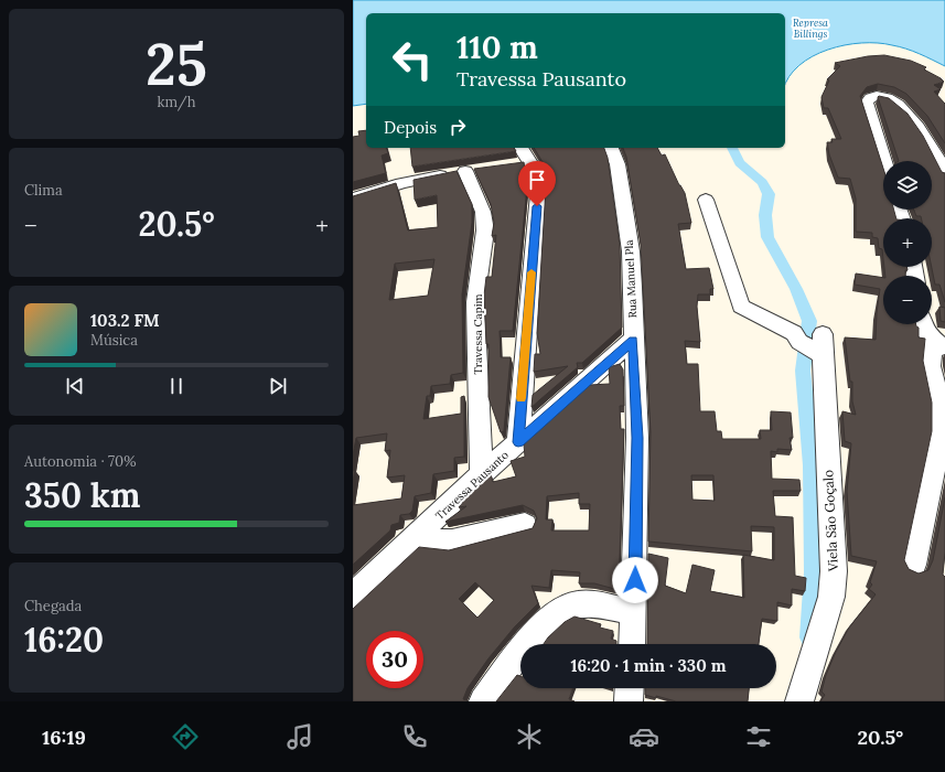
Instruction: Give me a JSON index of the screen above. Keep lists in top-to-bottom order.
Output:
{
  "streets": {
    "street": [
      "Rua Manuel Pla",
      "Travessa Capim",
      "Travessa Pausanto",
      "Viela São Goçalo"
    ]
  },
  "crossings": [
    ["Rua Manuel Pla", "Travessa Pausanto"],
    ["Travessa Capim", "Travessa Pausanto"]
  ],
  "water": ["Represa Billings"],
  "page": {
    "tile": [
      ["25", "km/h"],
      "Clima",
      ["Autonomia · 70%", "350 km"],
      ["Chegada", "16:20"]
    ],
    "turn": ["110 m", "Travessa Pausanto"],
    "then": "Depois",
    "map_buttons": ["+", "−"],
    "heat": ["−", "20.5°", "+"],
    "song": ["103.2 FM", "Música"],
    "limit": "30",
    "trip": "16:20 · 1 min · 330 m",
    "tabs": ["16:19", "20.5°"]
  }
}
